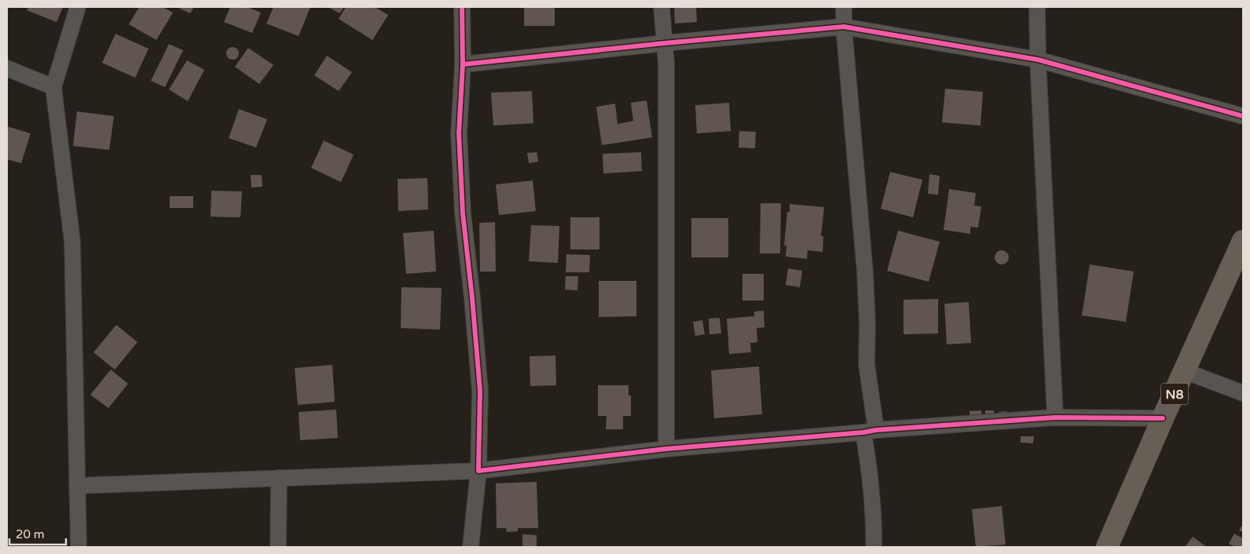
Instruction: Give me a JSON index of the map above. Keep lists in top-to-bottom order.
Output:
{
  "streets": {
    "main road": ["N8"]
  },
  "scale_bar": "20 m"
}
